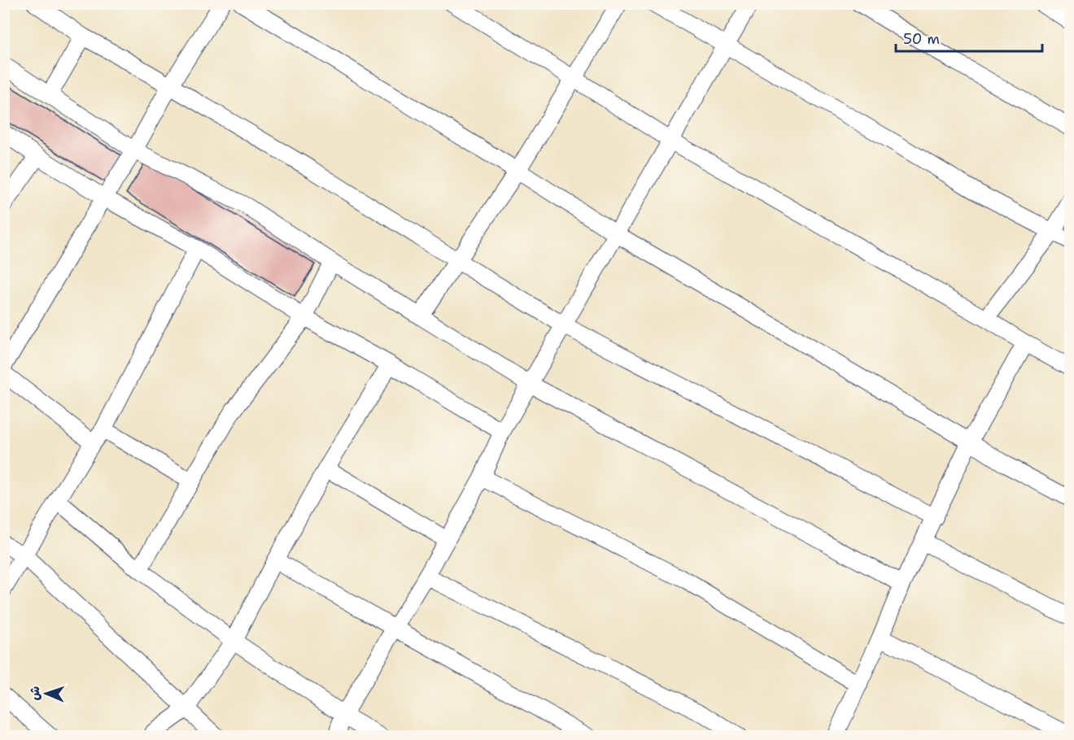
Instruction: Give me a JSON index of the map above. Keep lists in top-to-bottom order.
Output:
{
  "scale_bar": "50 m",
  "north": "left"
}
